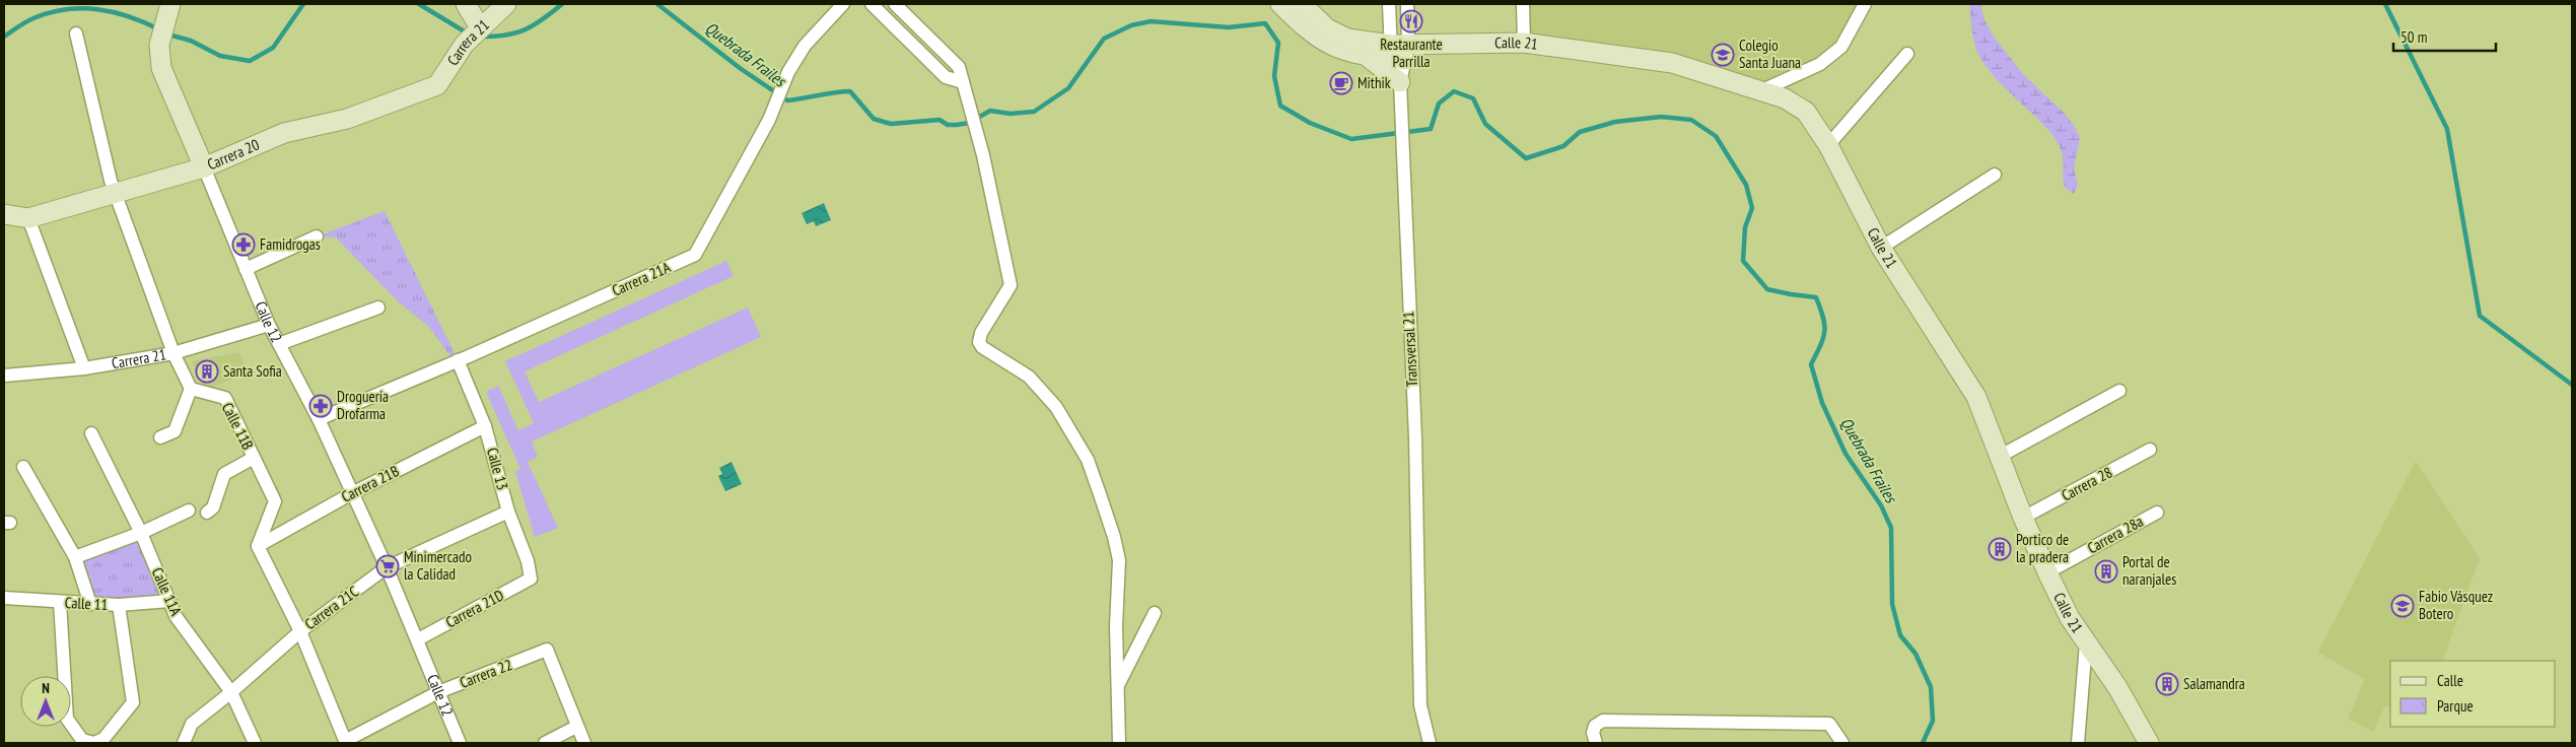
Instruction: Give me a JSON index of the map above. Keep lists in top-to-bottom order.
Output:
{
  "streets": {
    "street": [
      "Carrera 21",
      "Calle 21",
      "Carrera 20",
      "Carrera 21A",
      "Calle 12",
      "Transversal 21",
      "Calle 11B",
      "Calle 13",
      "Carrera 21B",
      "Carrera 28",
      "Carrera 28a",
      "Calle 11A",
      "Calle 11",
      "Carrera 21C",
      "Carrera 21D",
      "Carrera 22"
    ]
  },
  "crossings": [
    ["Carrera 21", "Carrera 20"],
    ["Carrera 21", "Calle 12"],
    ["Calle 21", "Transversal 21"],
    ["Calle 21", "Carrera 28"],
    ["Calle 21", "Carrera 28a"],
    ["Carrera 20", "Calle 12"],
    ["Carrera 21A", "Calle 12"],
    ["Carrera 21A", "Calle 13"],
    ["Calle 12", "Carrera 21B"],
    ["Calle 12", "Carrera 21C"],
    ["Calle 12", "Carrera 21D"],
    ["Calle 12", "Carrera 22"],
    ["Calle 11B", "Carrera 21B"],
    ["Calle 13", "Carrera 21B"],
    ["Calle 13", "Carrera 21C"],
    ["Calle 13", "Carrera 21D"],
    ["Calle 11A", "Calle 11"],
    ["Calle 11A", "Carrera 21C"]
  ],
  "water": ["Quebrada Frailes"],
  "places": {
    "restaurant": ["Restaurante Parrilla"],
    "school or university": ["Colegio Santa Juana", "Fabio Vásquez Botero"],
    "cafe": ["Mithik"],
    "pharmacy": ["Famidrogas", "Droguería Drofarma"],
    "building": [
      "Santa Sofia",
      "Portico de la pradera",
      "Portal de naranjales",
      "Salamandra"
    ],
    "supermarket": ["Minimercado la Calidad"]
  },
  "legend": ["Calle", "Parque"],
  "scale_bar": "50 m",
  "north": "top"
}
